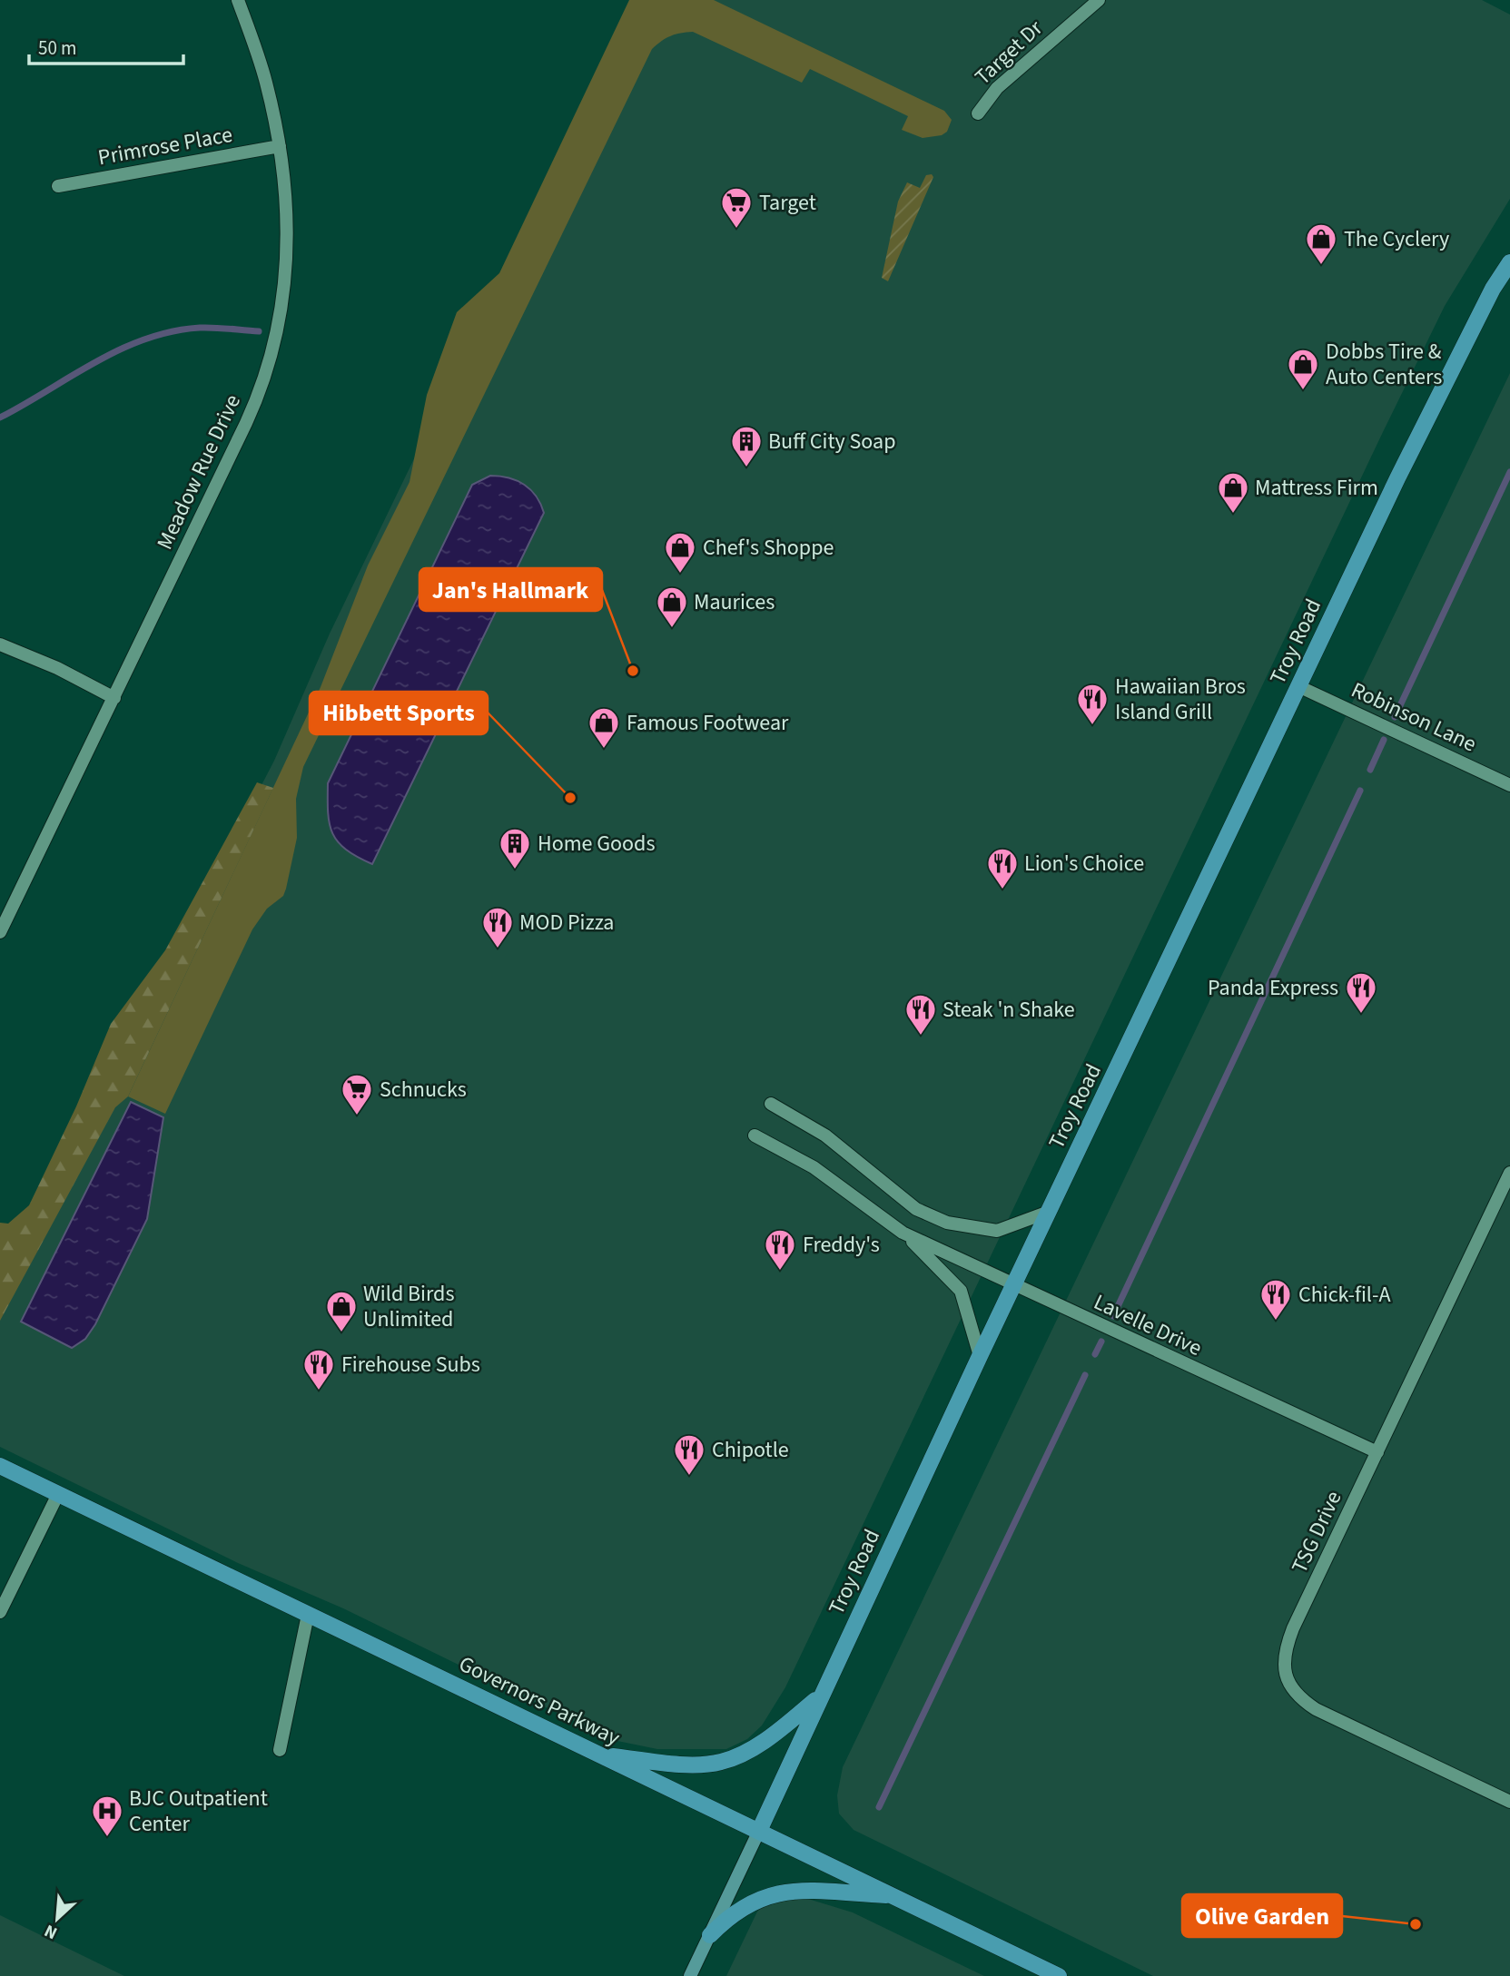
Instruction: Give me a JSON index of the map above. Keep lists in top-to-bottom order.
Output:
{
  "streets": {
    "main road": ["Troy Road", "Governors Parkway"],
    "street": [
      "Target Dr",
      "Primrose Place",
      "Meadow Rue Drive",
      "Robinson Lane",
      "Lavelle Drive",
      "TSG Drive"
    ]
  },
  "crossings": [
    ["Primrose Place", "Meadow Rue Drive"],
    ["Troy Road", "Robinson Lane"],
    ["Troy Road", "Lavelle Drive"],
    ["Troy Road", "Governors Parkway"],
    ["Lavelle Drive", "TSG Drive"]
  ],
  "places": {
    "supermarket": ["Target", "Schnucks"],
    "shop": [
      "The Cyclery",
      "Dobbs Tire & Auto Centers",
      "Mattress Firm",
      "Chef's Shoppe",
      "Maurices",
      "Famous Footwear",
      "Wild Birds Unlimited"
    ],
    "building": ["Buff City Soap", "Home Goods"],
    "other": ["Jan's Hallmark", "Hibbett Sports", "Olive Garden"],
    "restaurant": [
      "Hawaiian Bros Island Grill",
      "Lion's Choice",
      "MOD Pizza",
      "Panda Express",
      "Steak 'n Shake",
      "Freddy's",
      "Chick-fil-A",
      "Firehouse Subs",
      "Chipotle"
    ],
    "hospital": ["BJC Outpatient Center"]
  },
  "scale_bar": "50 m",
  "north": "bottom left"
}
